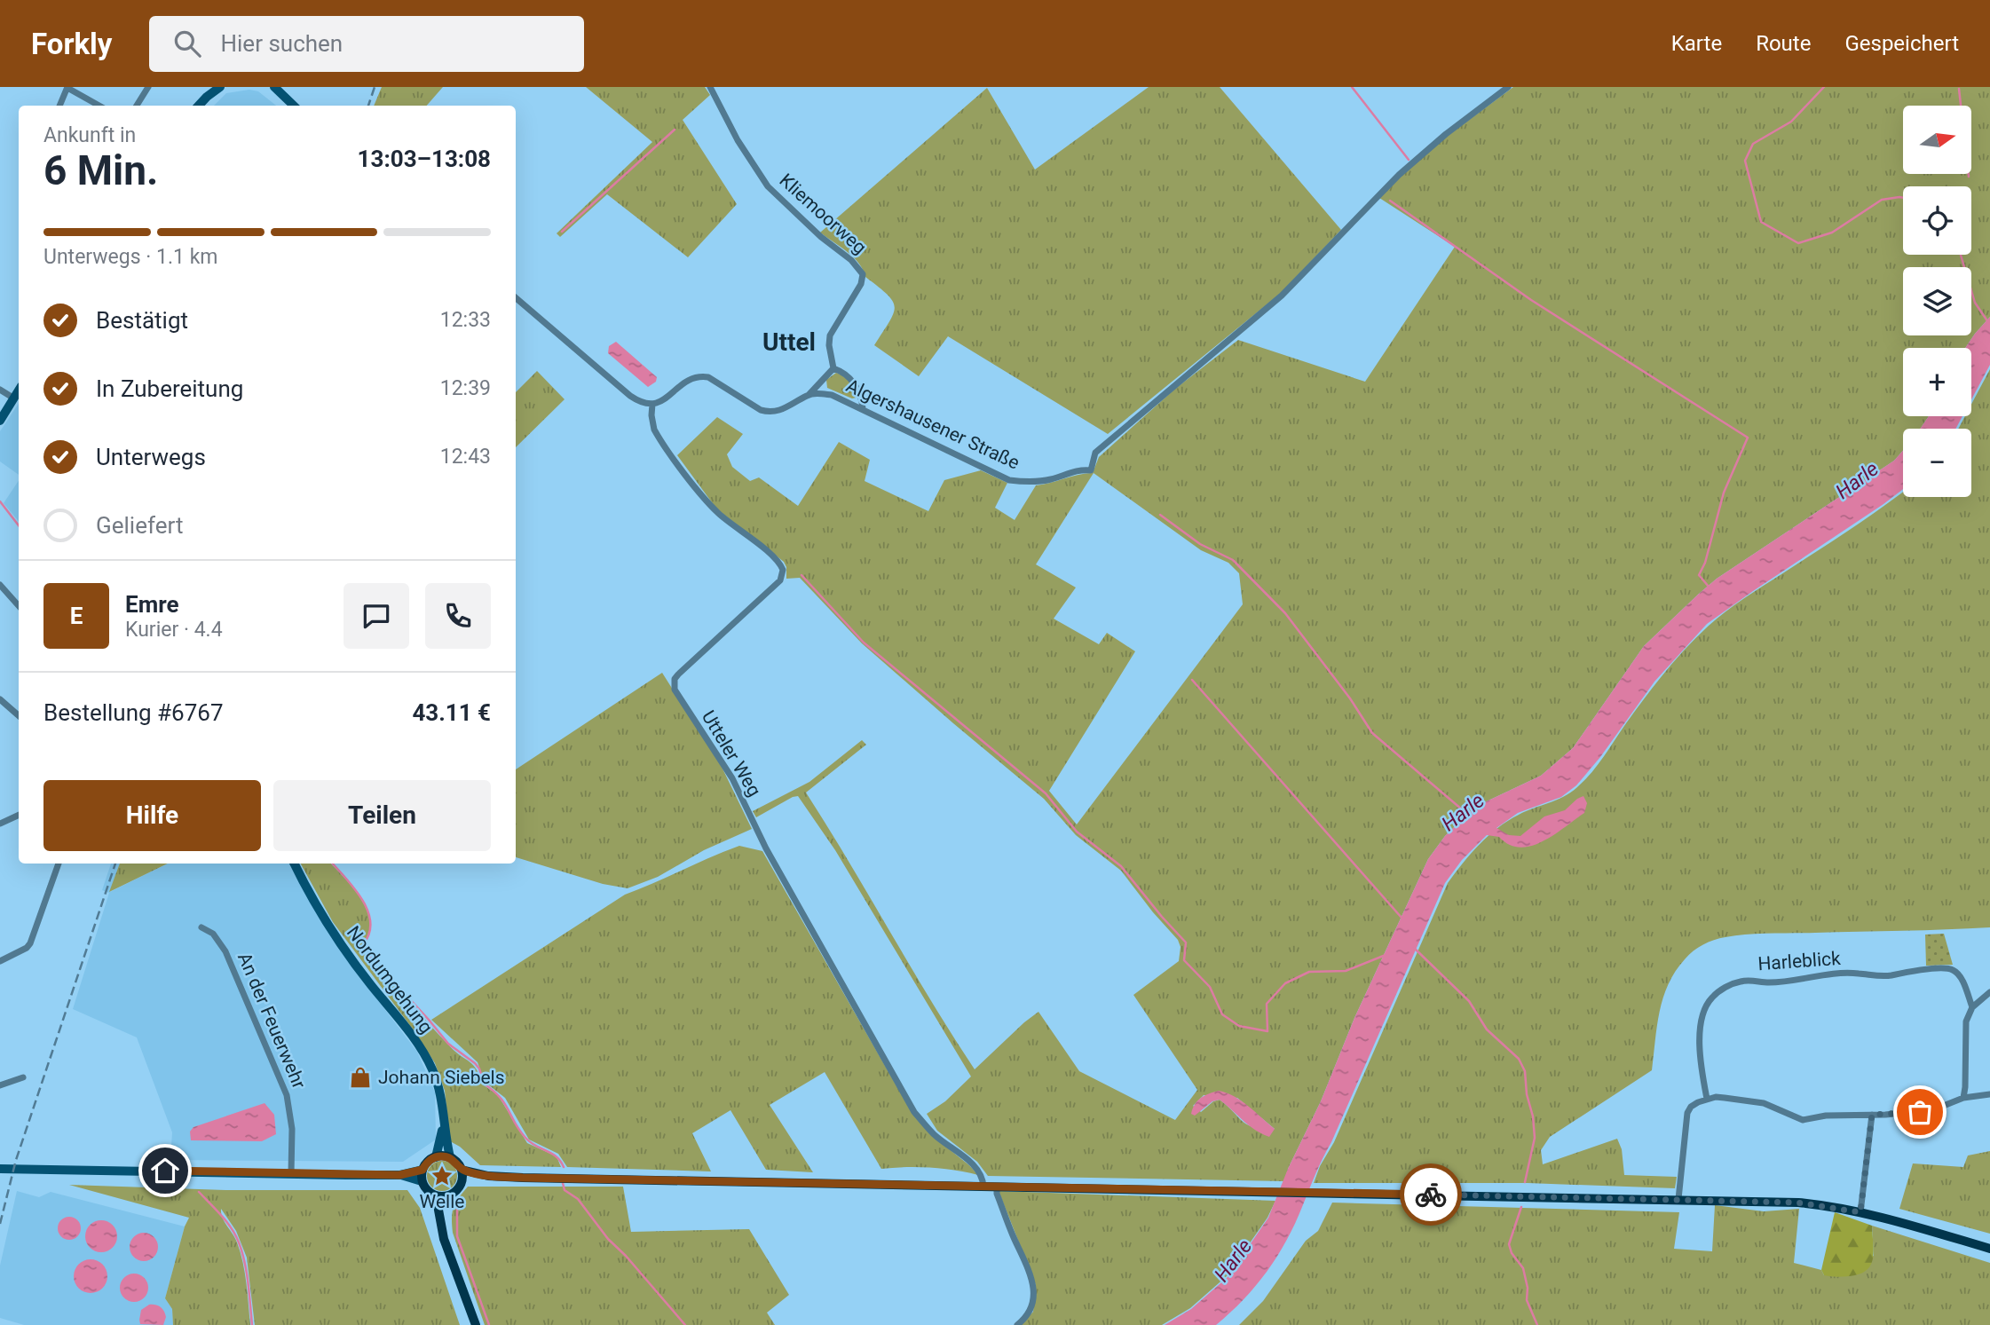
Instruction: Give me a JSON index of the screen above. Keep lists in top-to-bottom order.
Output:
{
  "streets": {
    "street": [
      "Kliemoorweg",
      "Algershausener Straße",
      "Utteler Weg",
      "Harleblick",
      "Nordumgehung",
      "An der Feuerwehr"
    ]
  },
  "districts": ["Uttel"],
  "water": ["Harle"],
  "places": {
    "shop": ["Johann Siebels"],
    "place": ["Welle"]
  },
  "north": "right",
  "page": {
    "header": "Forkly",
    "search": "Hier suchen",
    "nav": ["Karte", "Route", "Gespeichert"],
    "map_buttons": ["+", "−"],
    "heading": ["6 Min.", "Ankunft in", "13:03–13:08"],
    "panel": [
      "Emre",
      "Kurier · 4.4",
      "Bestellung #6767",
      "43.11 €"
    ],
    "bar": "Unterwegs · 1.1 km",
    "list": [
      ["Bestätigt", "12:33"],
      ["In Zubereitung", "12:39"],
      ["Unterwegs", "12:43"],
      "Geliefert"
    ],
    "round": "E",
    "buttons": ["Hilfe", "Teilen"]
  }
}
